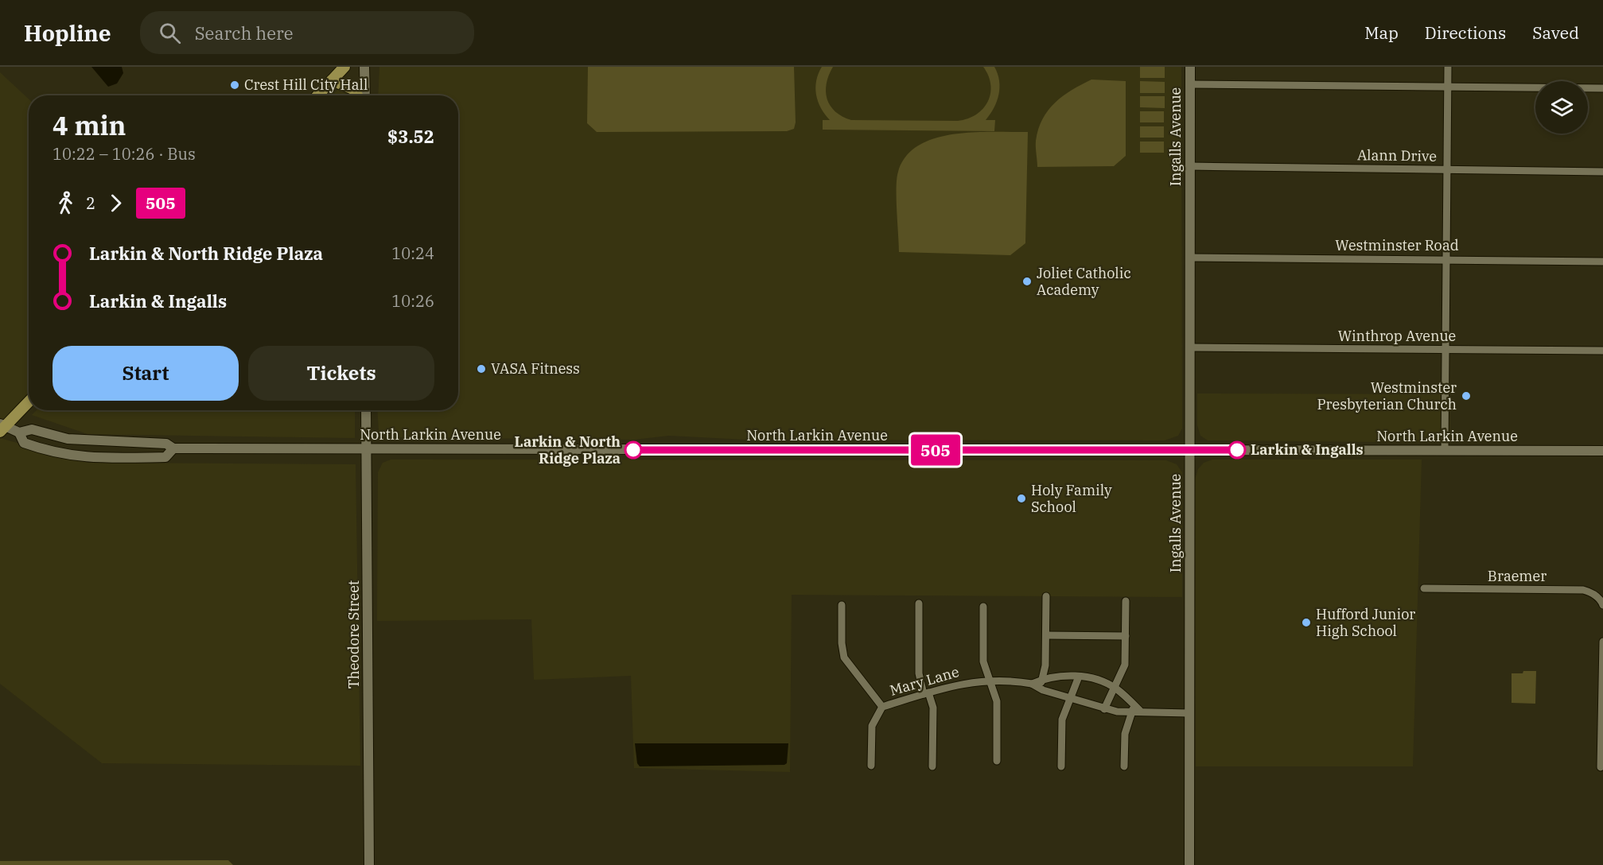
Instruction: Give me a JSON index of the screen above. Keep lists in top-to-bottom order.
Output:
{
  "streets": {
    "main road": ["Ingalls Avenue", "North Larkin Avenue", "Theodore Street"],
    "street": [
      "Alann Drive",
      "Westminster Road",
      "Winthrop Avenue",
      "Braemer",
      "Mary Lane"
    ]
  },
  "crossings": [
    ["Ingalls Avenue", "Alann Drive"],
    ["Ingalls Avenue", "Westminster Road"],
    ["Ingalls Avenue", "Winthrop Avenue"],
    ["Ingalls Avenue", "North Larkin Avenue"],
    ["Ingalls Avenue", "Mary Lane"],
    ["North Larkin Avenue", "Theodore Street"]
  ],
  "places": [
    "Crest Hill City Hall",
    "Joliet Catholic Academy",
    "VASA Fitness",
    "Westminster Presbyterian Church",
    "Larkin & North Ridge Plaza",
    "Larkin & Ingalls",
    "Holy Family School",
    "Hufford Junior High School"
  ],
  "lines": ["bus line 505"],
  "page": {
    "header": "Hopline",
    "search": "Search here",
    "nav": ["Map", "Directions", "Saved"],
    "on_map": "505",
    "heading": ["4 min", "10:22 – 10:26 · Bus", "$3.52"],
    "legs": ["2", "505"],
    "list": [
      {
        "name": "Larkin & North Ridge Plaza",
        "value": "10:24"
      },
      {
        "name": "Larkin & Ingalls",
        "value": "10:26"
      }
    ],
    "buttons": ["Start", "Tickets"]
  }
}
